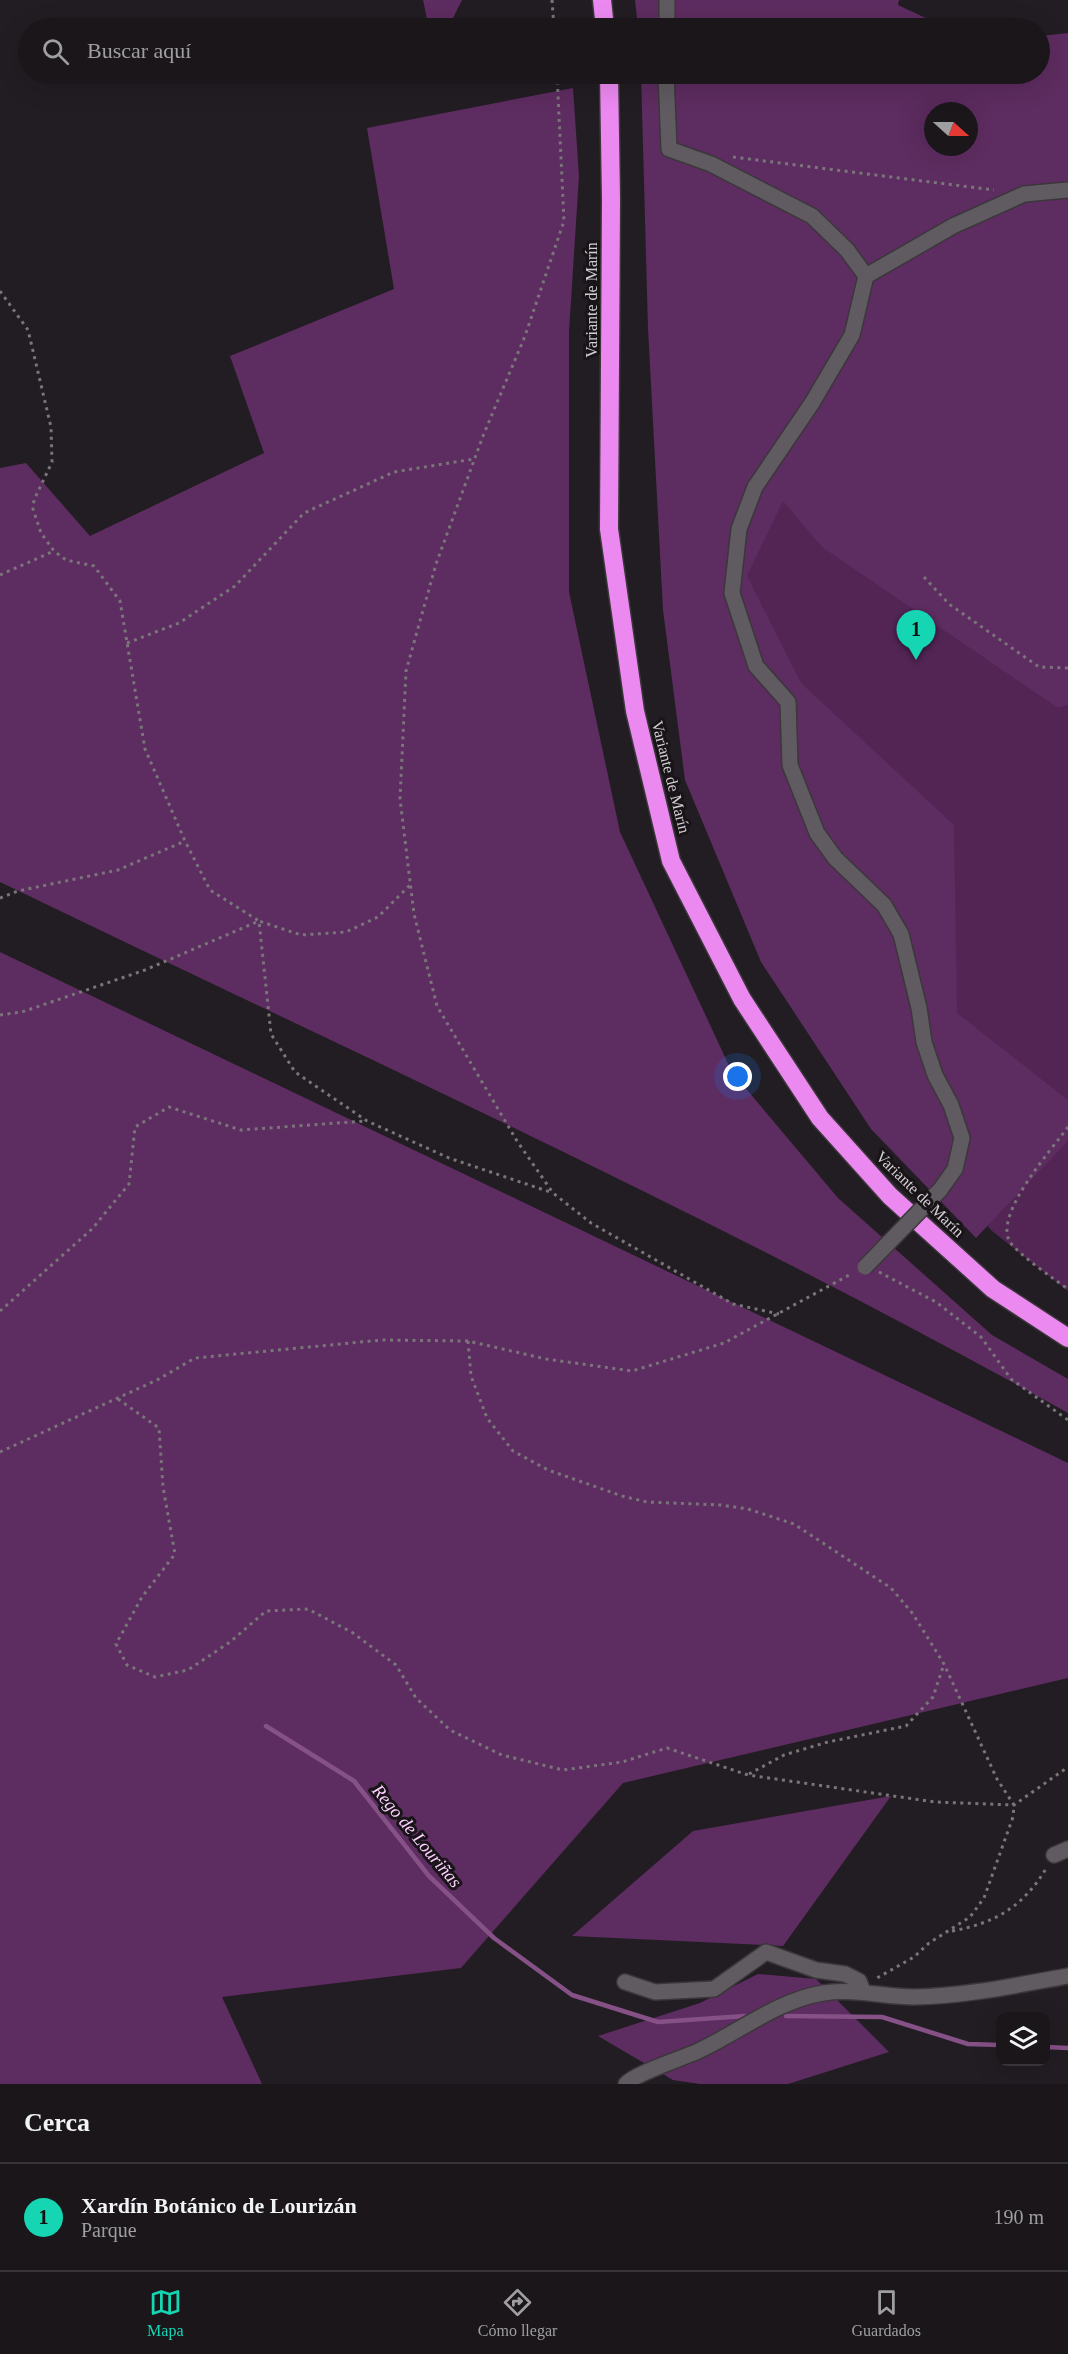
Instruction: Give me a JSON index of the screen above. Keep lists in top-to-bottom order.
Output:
{
  "streets": {
    "highway": ["Variante de Marín"]
  },
  "water": ["Rego de Louriñas"],
  "north": "right",
  "page": {
    "search": "Buscar aquí",
    "pins": "1",
    "heading": "Cerca",
    "list": [
      {
        "mark": "1",
        "name": "Xardín Botánico de Lourizán",
        "note": "Parque",
        "value": "190 m"
      }
    ],
    "nav": ["Mapa", "Cómo llegar", "Guardados"]
  }
}
